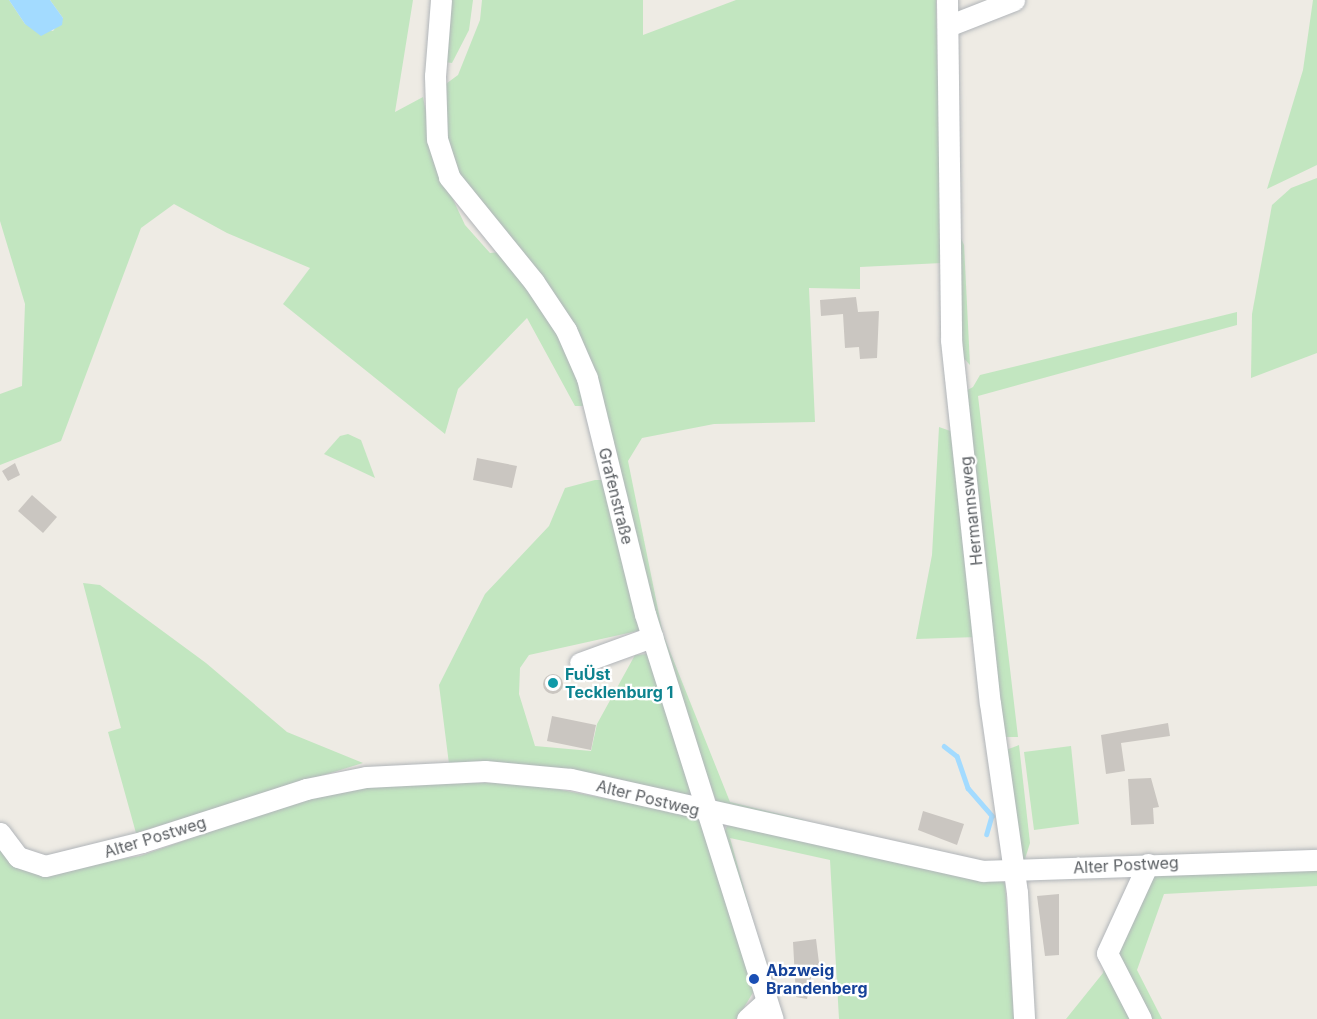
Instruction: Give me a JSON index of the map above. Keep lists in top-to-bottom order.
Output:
{
  "streets": {
    "street": ["Grafenstraße", "Hermannsweg", "Alter Postweg"]
  },
  "crossings": [
    ["Grafenstraße", "Alter Postweg"],
    ["Hermannsweg", "Alter Postweg"]
  ],
  "places": ["FuÜst Tecklenburg 1", "Abzweig Brandenberg"]
}
